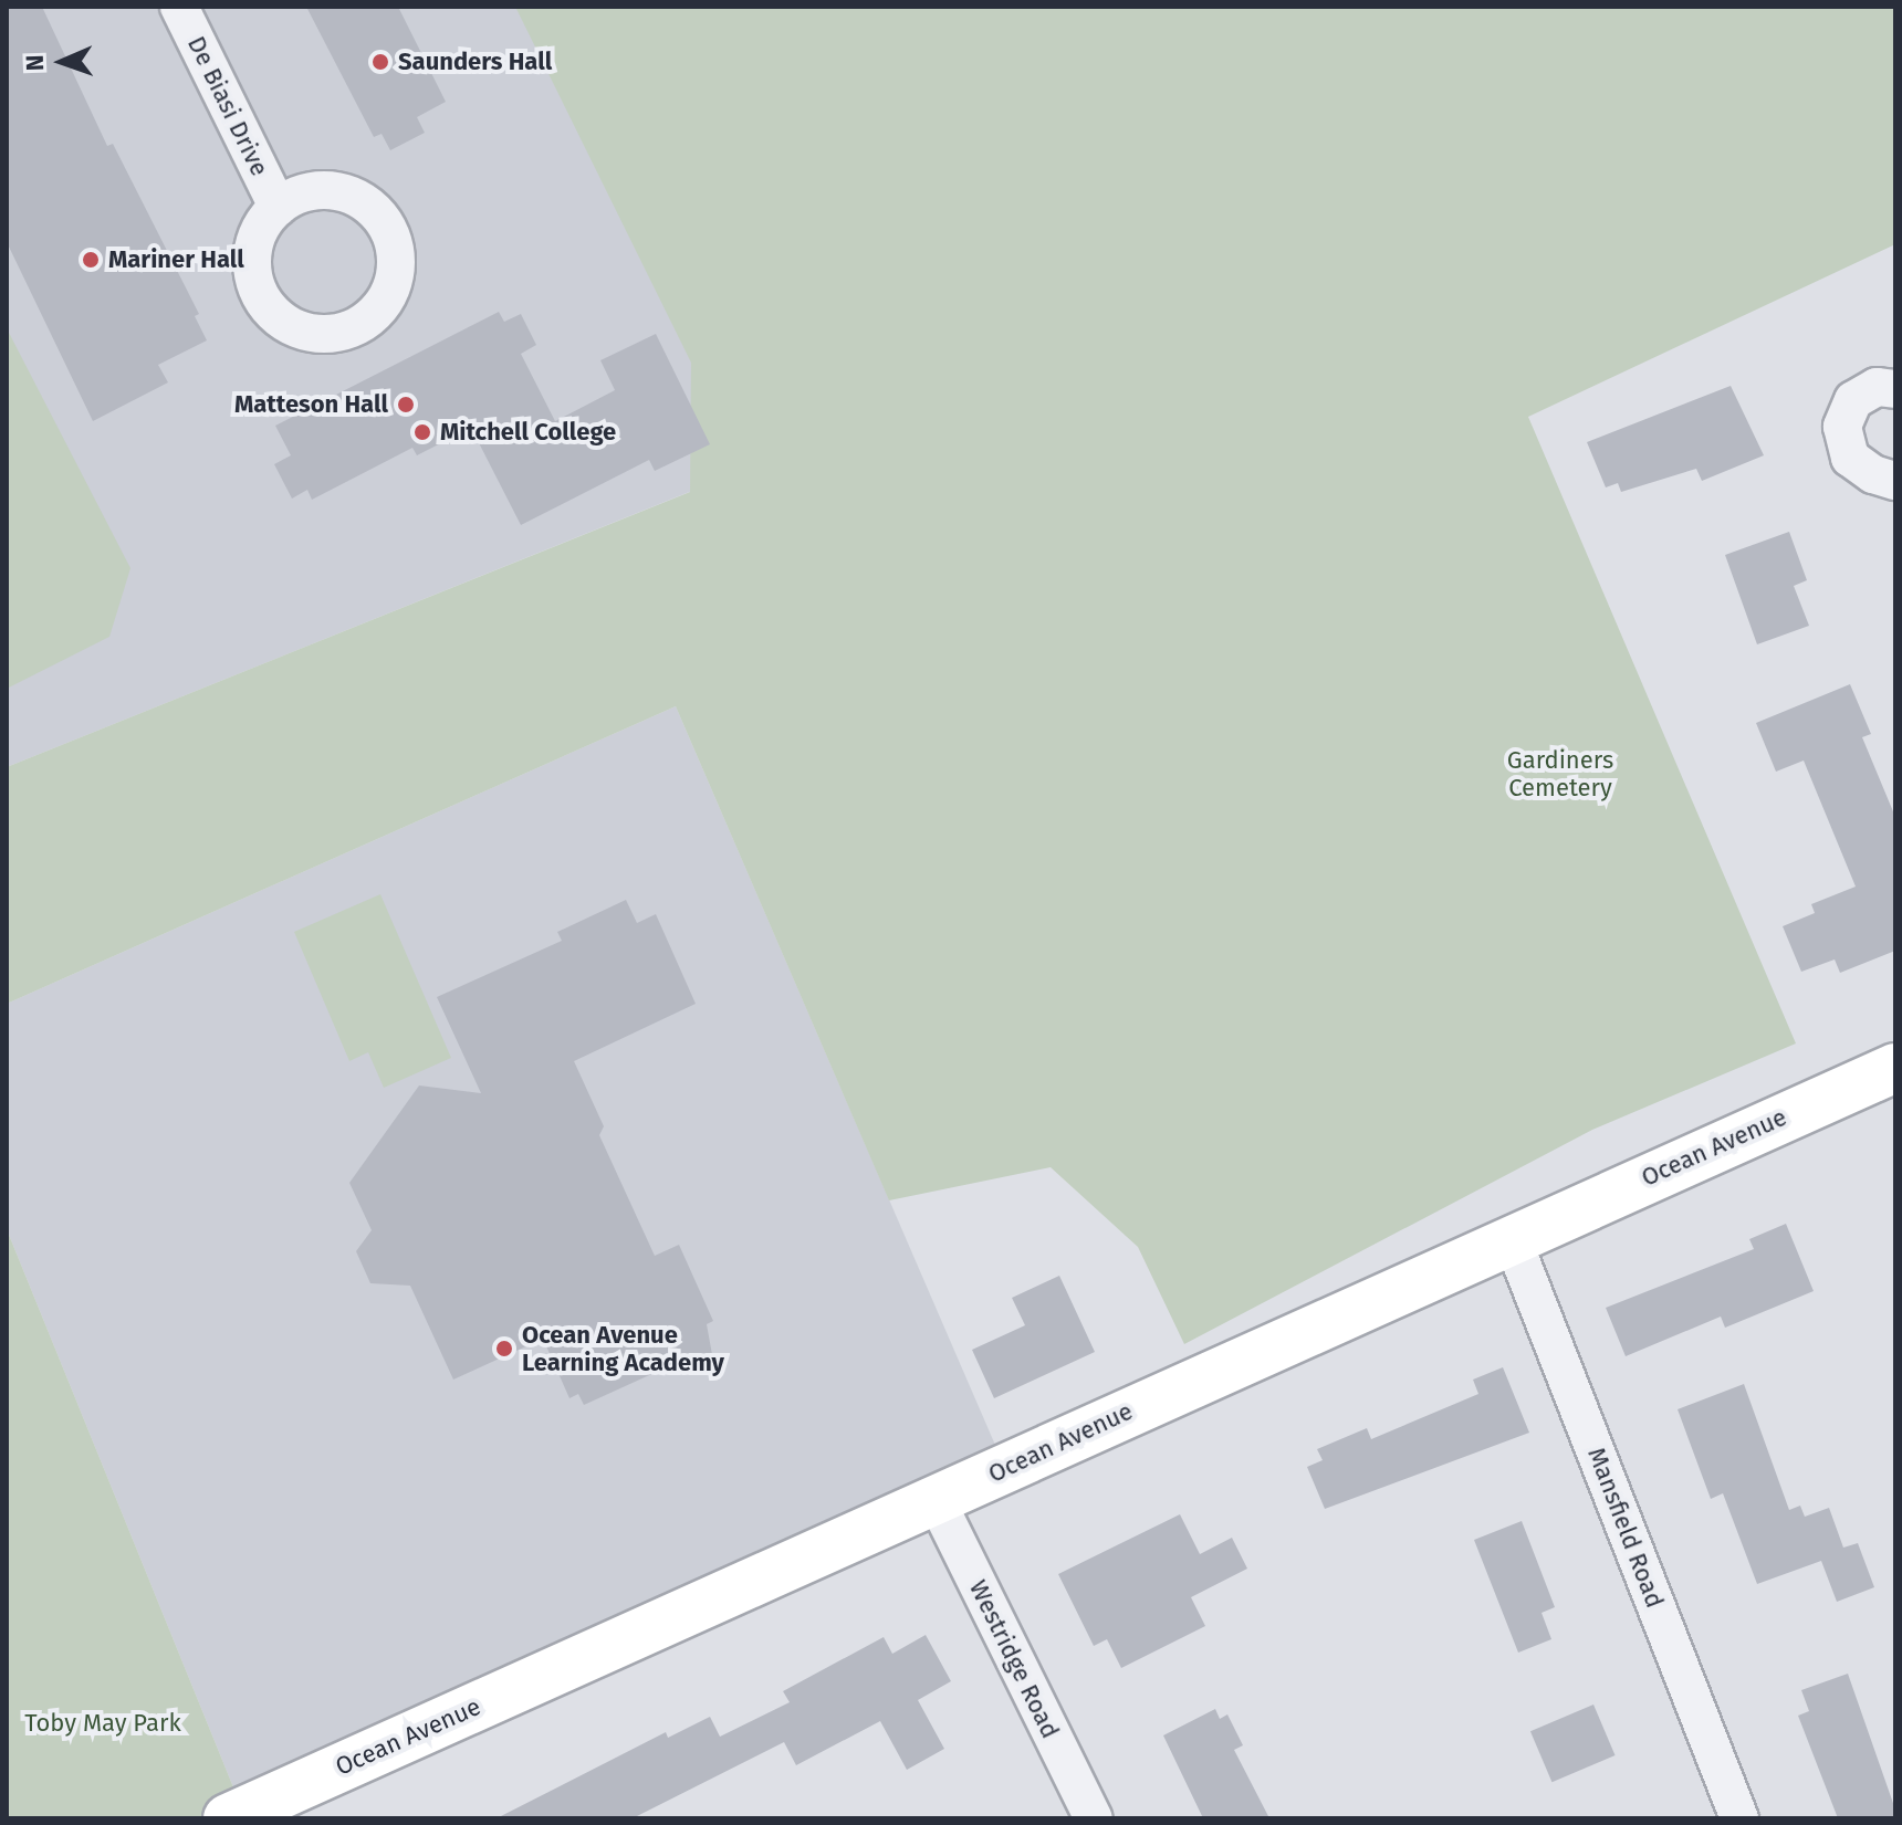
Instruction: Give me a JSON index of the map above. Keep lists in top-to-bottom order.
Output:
{
  "streets": {
    "main road": ["Ocean Avenue"],
    "street": ["De Biasi Drive", "Mansfield Road", "Westridge Road"]
  },
  "crossings": [
    ["Ocean Avenue", "Mansfield Road"],
    ["Ocean Avenue", "Westridge Road"]
  ],
  "parks": ["Gardiners Cemetery", "Toby May Park"],
  "places": [
    "Saunders Hall",
    "Mariner Hall",
    "Matteson Hall",
    "Mitchell College",
    "Ocean Avenue Learning Academy"
  ],
  "north": "left"
}
